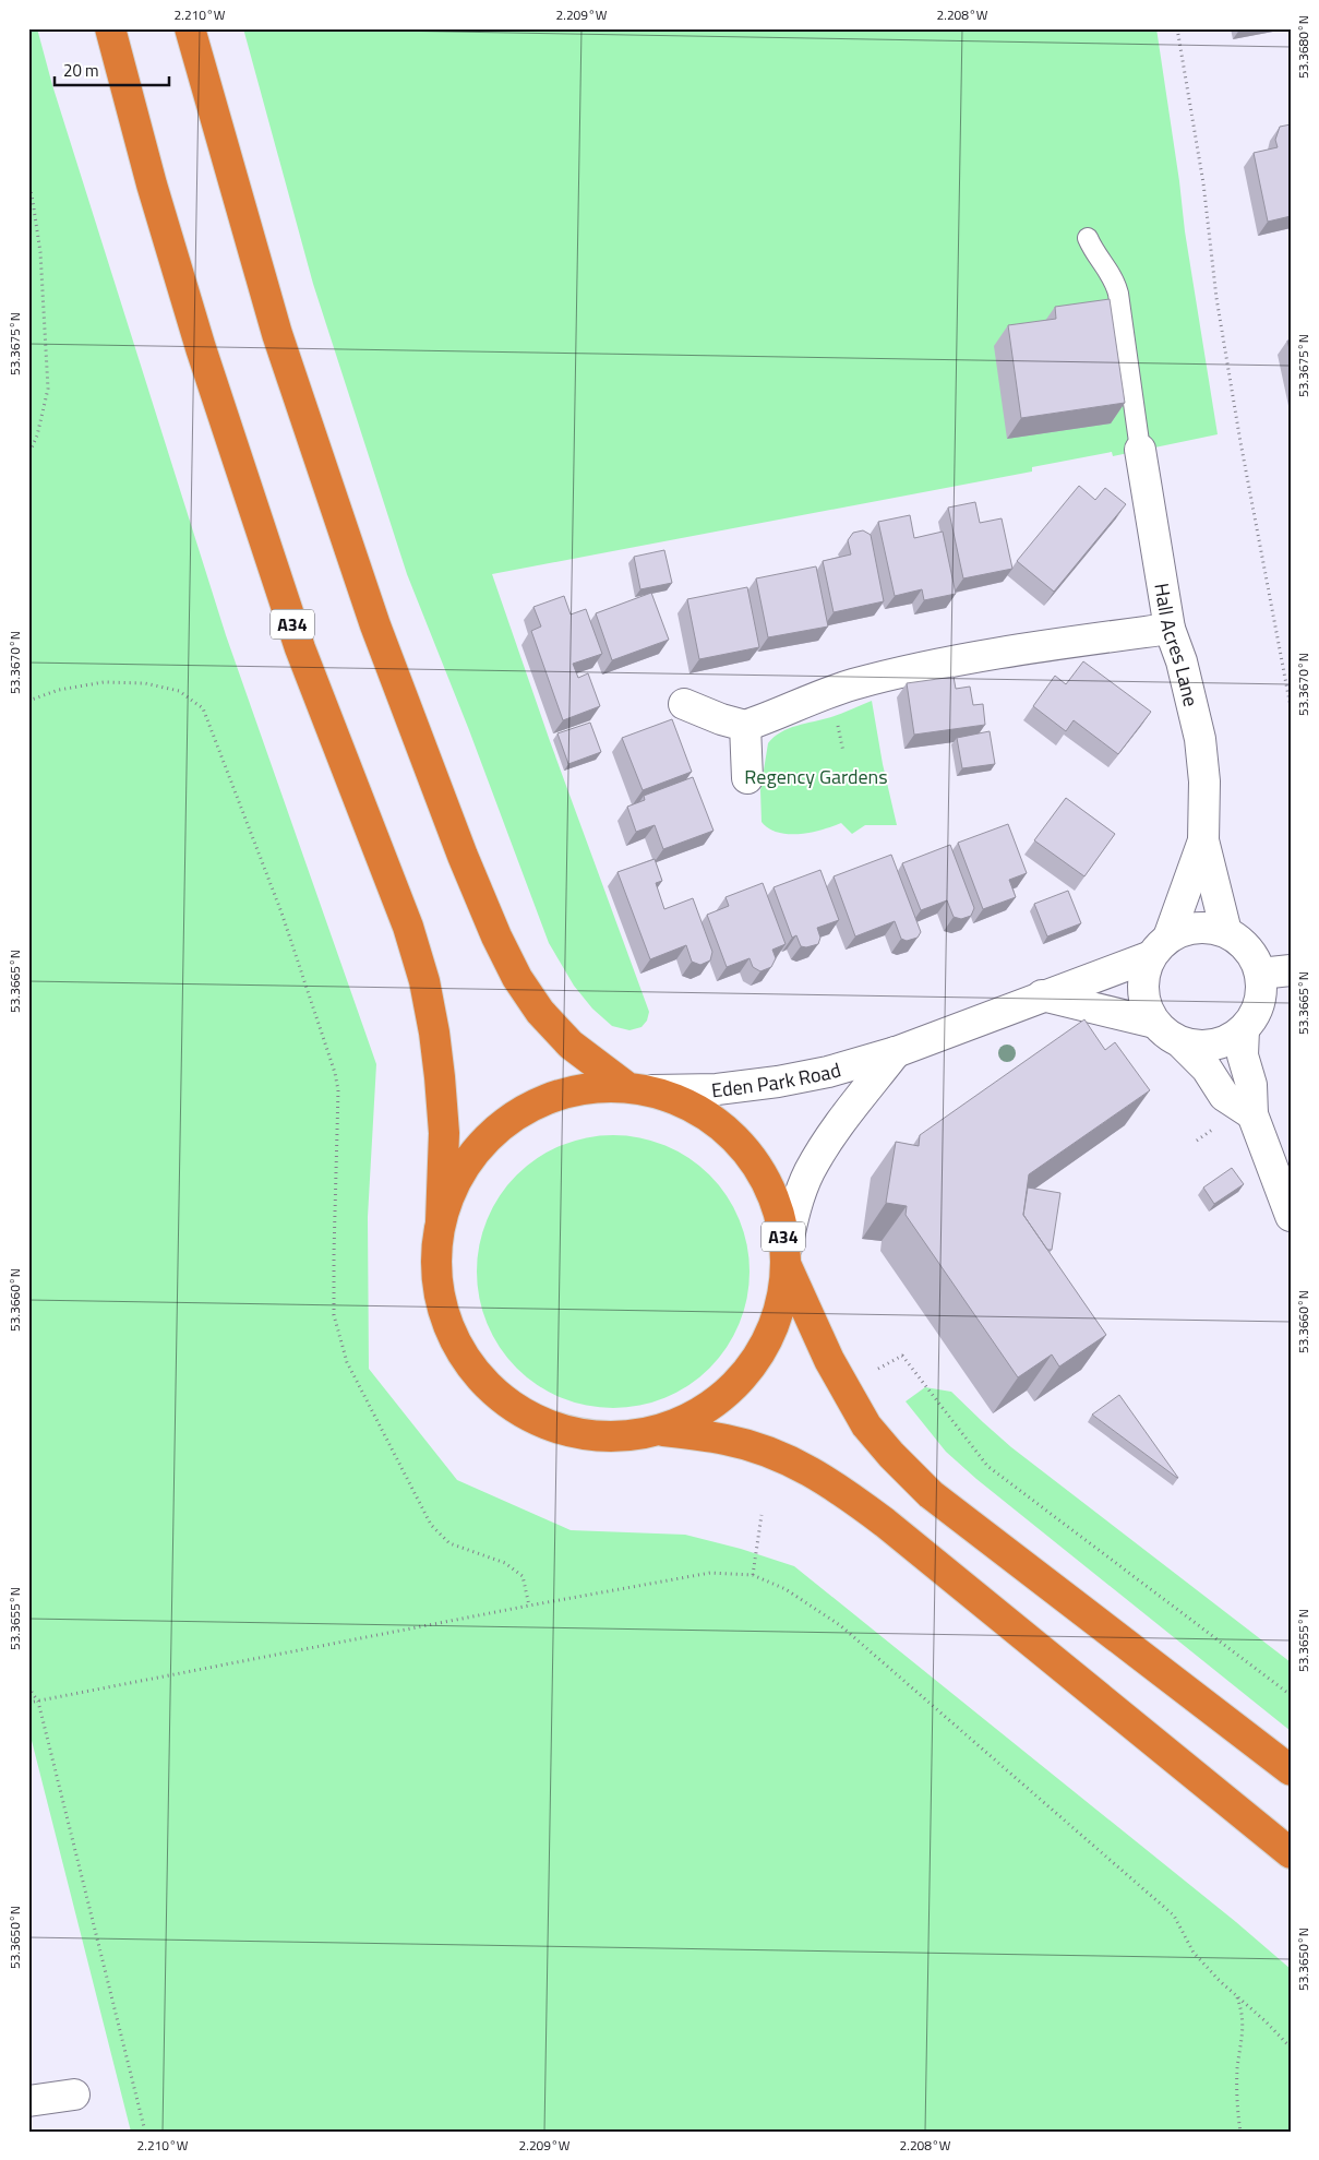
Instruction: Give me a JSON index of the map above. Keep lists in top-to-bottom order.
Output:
{
  "streets": {
    "highway": ["A34"],
    "street": ["Hall Acres Lane", "Eden Park Road"]
  },
  "crossings": [
    ["A34", "Eden Park Road"],
    ["Hall Acres Lane", "Eden Park Road"]
  ],
  "parks": ["Regency Gardens"],
  "scale_bar": "20 m",
  "coordinates": [
    "2.210°W",
    "2.209°W",
    "2.208°W",
    "53.3680°N",
    "53.3675°N",
    "53.3670°N",
    "53.3665°N",
    "53.3660°N",
    "53.3655°N",
    "53.3650°N"
  ]
}
